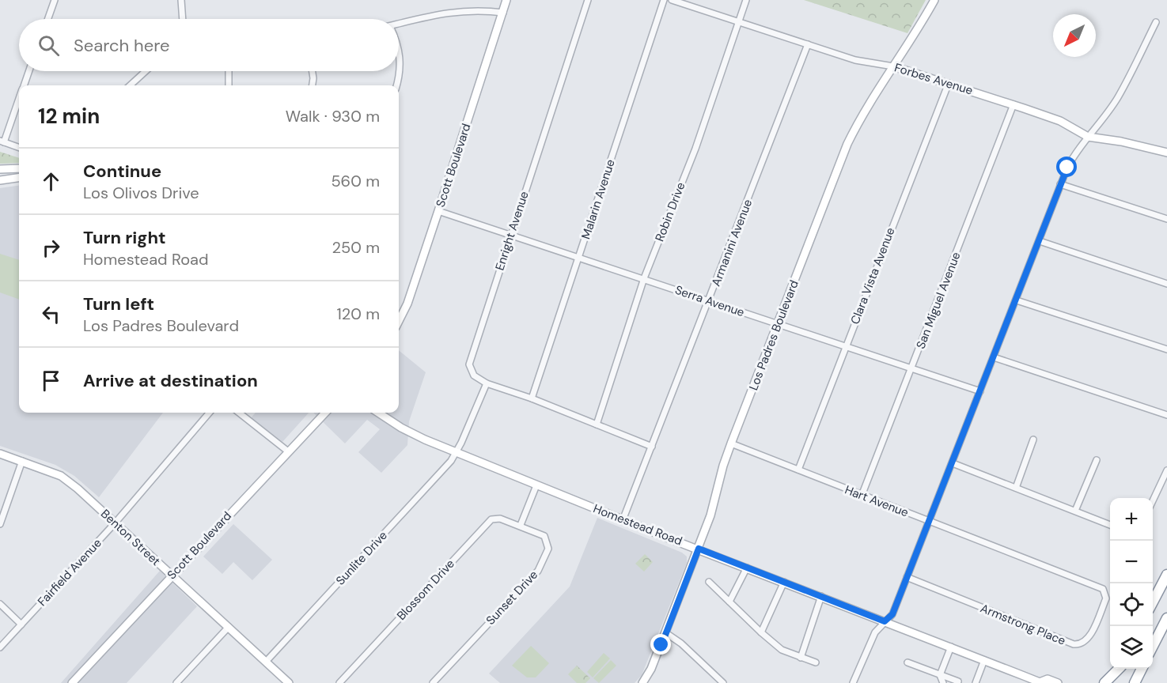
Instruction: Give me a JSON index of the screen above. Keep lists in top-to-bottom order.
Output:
{
  "streets": {
    "main road": [
      "Forbes Avenue",
      "Scott Boulevard",
      "Los Padres Boulevard",
      "Homestead Road",
      "Benton Street"
    ],
    "street": [
      "Malarin Avenue",
      "Robin Drive",
      "Enright Avenue",
      "Armanini Avenue",
      "Clara Vista Avenue",
      "San Miguel Avenue",
      "Serra Avenue",
      "Hart Avenue",
      "Sunlite Drive",
      "Fairfield Avenue",
      "Blossom Drive",
      "Sunset Drive",
      "Armstrong Place"
    ]
  },
  "crossings": [
    ["Forbes Avenue", "Robin Drive"],
    ["Forbes Avenue", "Armanini Avenue"],
    ["Forbes Avenue", "Clara Vista Avenue"],
    ["Forbes Avenue", "San Miguel Avenue"],
    ["Forbes Avenue", "Los Padres Boulevard"],
    ["Scott Boulevard", "Serra Avenue"],
    ["Scott Boulevard", "Benton Street"],
    ["Malarin Avenue", "Serra Avenue"],
    ["Robin Drive", "Serra Avenue"],
    ["Enright Avenue", "Serra Avenue"],
    ["Armanini Avenue", "Serra Avenue"],
    ["Armanini Avenue", "Homestead Road"],
    ["Clara Vista Avenue", "Serra Avenue"],
    ["Clara Vista Avenue", "Hart Avenue"],
    ["San Miguel Avenue", "Serra Avenue"],
    ["San Miguel Avenue", "Hart Avenue"],
    ["Serra Avenue", "Los Padres Boulevard"],
    ["Los Padres Boulevard", "Hart Avenue"],
    ["Los Padres Boulevard", "Homestead Road"],
    ["Hart Avenue", "Armstrong Place"],
    ["Homestead Road", "Sunlite Drive"],
    ["Benton Street", "Sunlite Drive"],
    ["Benton Street", "Fairfield Avenue"],
    ["Blossom Drive", "Sunset Drive"]
  ],
  "north": "bottom left",
  "page": {
    "search": "Search here",
    "heading": ["12 min", "Walk · 930 m"],
    "list": [
      ["Continue", "Los Olivos Drive", "560 m"],
      ["Turn right", "Homestead Road", "250 m"],
      ["Turn left", "Los Padres Boulevard", "120 m"],
      "Arrive at destination"
    ],
    "map_buttons": ["+", "−"]
  }
}
